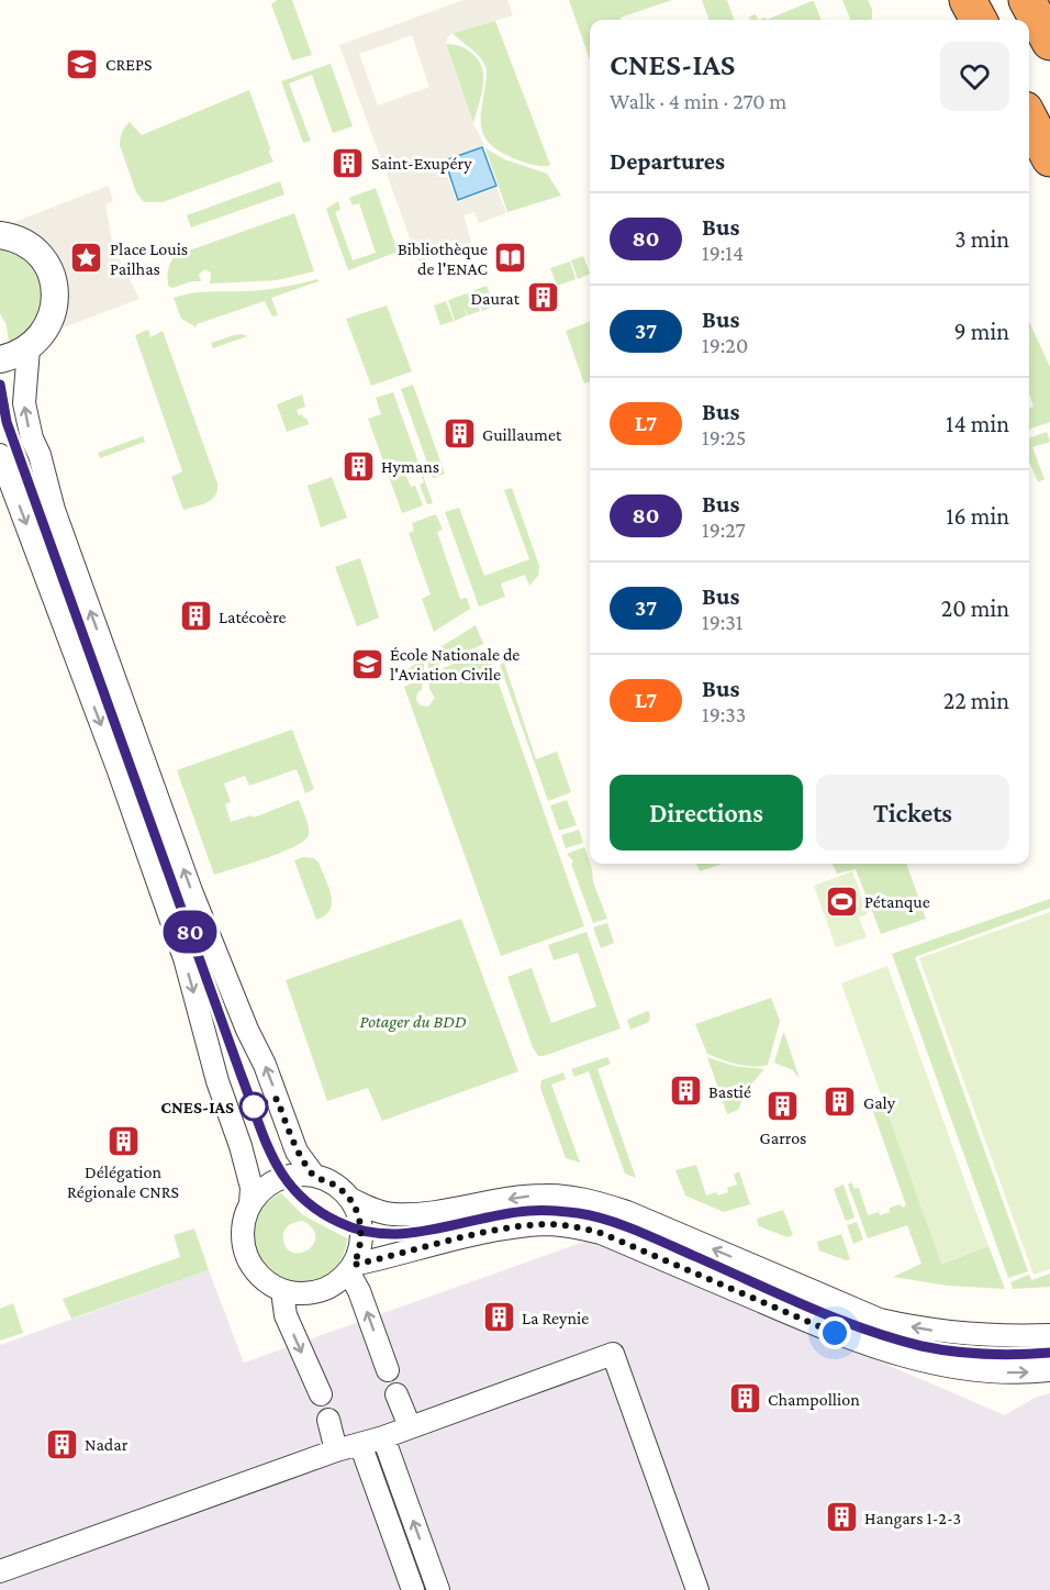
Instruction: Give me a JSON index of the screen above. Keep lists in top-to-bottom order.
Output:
{
  "parks": ["Potager du BDD"],
  "places": {
    "school or university": ["CREPS", "École Nationale de l'Aviation Civile"],
    "building": [
      "Saint-Exupéry",
      "Daurat",
      "Guillaumet",
      "Hymans",
      "Latécoère",
      "Bastié",
      "Galy",
      "Garros",
      "Délégation Régionale CNRS",
      "La Reynie",
      "Champollion",
      "Nadar",
      "Hangars 1-2-3"
    ],
    "place": ["Place Louis Pailhas"],
    "library": ["Bibliothèque de l'ENAC"],
    "sports": ["Pétanque"],
    "other": ["CNES-IAS"]
  },
  "lines": ["bus line 80"],
  "page": {
    "on_map": "80",
    "heading": [
      ["CNES-IAS", "Walk · 4 min · 270 m"],
      "Departures"
    ],
    "list": [
      {
        "mark": "80",
        "name": "Bus",
        "note": "19:14",
        "value": "3 min"
      },
      {
        "mark": "37",
        "name": "Bus",
        "note": "19:20",
        "value": "9 min"
      },
      {
        "mark": "L7",
        "name": "Bus",
        "note": "19:25",
        "value": "14 min"
      },
      {
        "mark": "80",
        "name": "Bus",
        "note": "19:27",
        "value": "16 min"
      },
      {
        "mark": "37",
        "name": "Bus",
        "note": "19:31",
        "value": "20 min"
      },
      {
        "mark": "L7",
        "name": "Bus",
        "note": "19:33",
        "value": "22 min"
      }
    ],
    "buttons": ["Directions", "Tickets"]
  }
}
